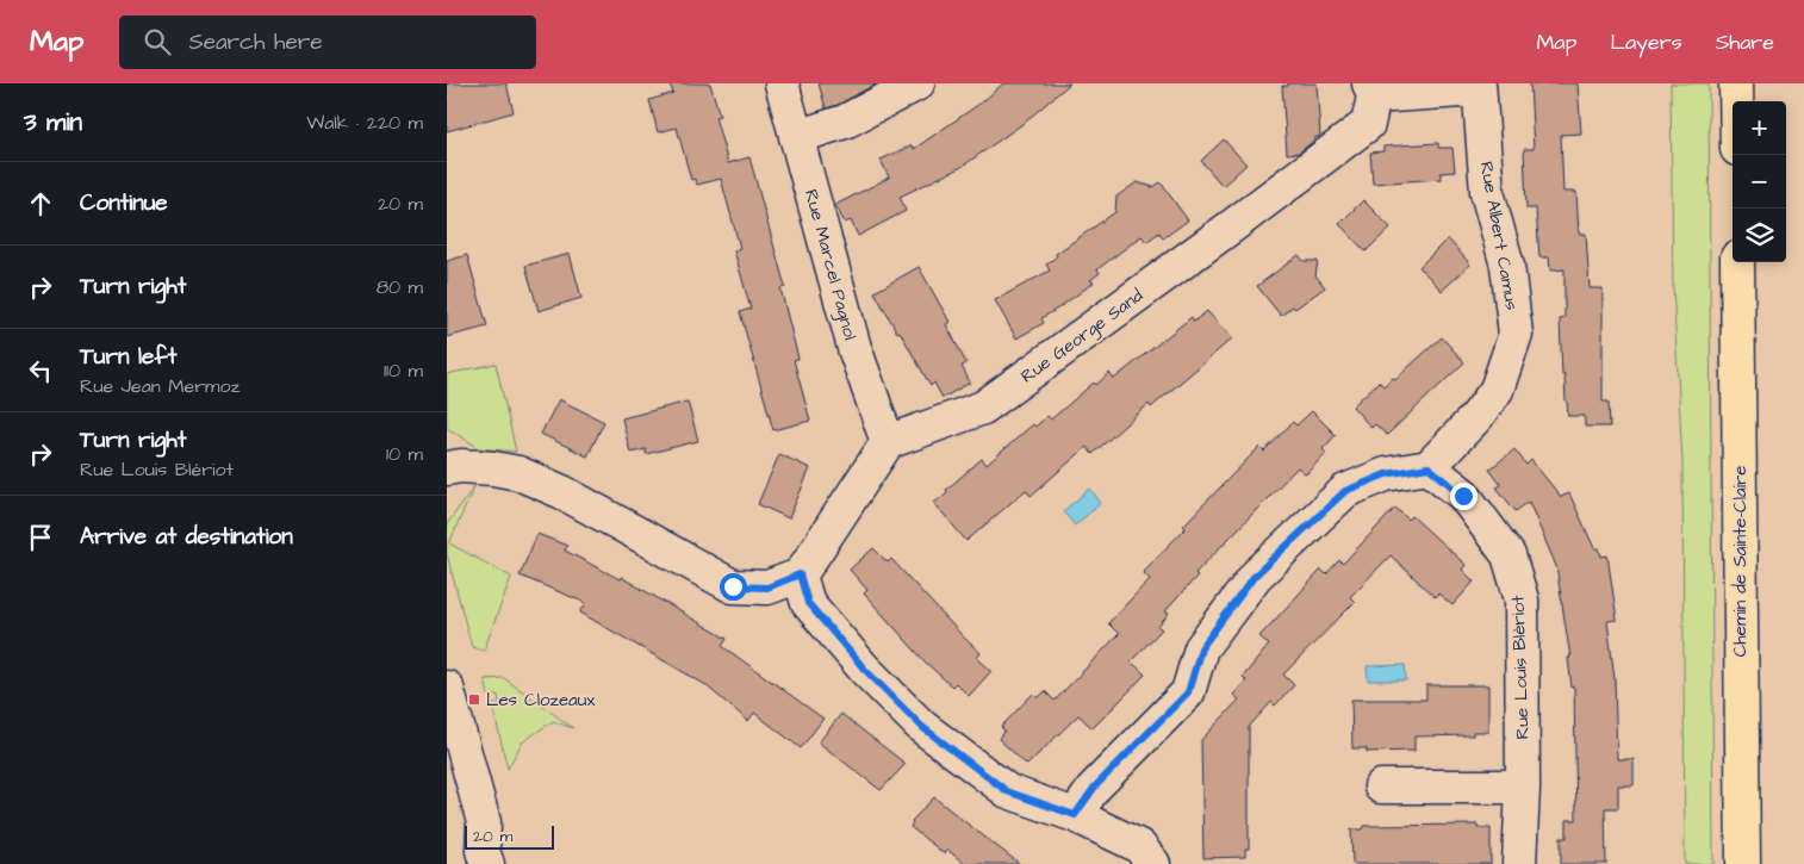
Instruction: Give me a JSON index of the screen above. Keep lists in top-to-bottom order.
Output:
{
  "streets": {
    "main road": ["Chemin de Sainte-Claire"],
    "street": [
      "Rue Albert Camus",
      "Rue Marcel Pagnol",
      "Rue George Sand",
      "Rue Louis Blériot"
    ]
  },
  "crossings": [
    ["Rue Albert Camus", "Rue Louis Blériot"],
    ["Rue Marcel Pagnol", "Rue George Sand"]
  ],
  "places": {
    "transit": ["Les Clozeaux"]
  },
  "scale_bar": "20 m",
  "page": {
    "header": "Map",
    "search": "Search here",
    "nav": ["Map", "Layers", "Share"],
    "heading": ["3 min", "Walk · 220 m"],
    "map_buttons": ["+", "−"],
    "list": [
      ["Continue", "20 m"],
      ["Turn right", "80 m"],
      ["Turn left", "Rue Jean Mermoz", "110 m"],
      ["Turn right", "Rue Louis Blériot", "10 m"],
      "Arrive at destination"
    ],
    "scale": "20 m"
  }
}
